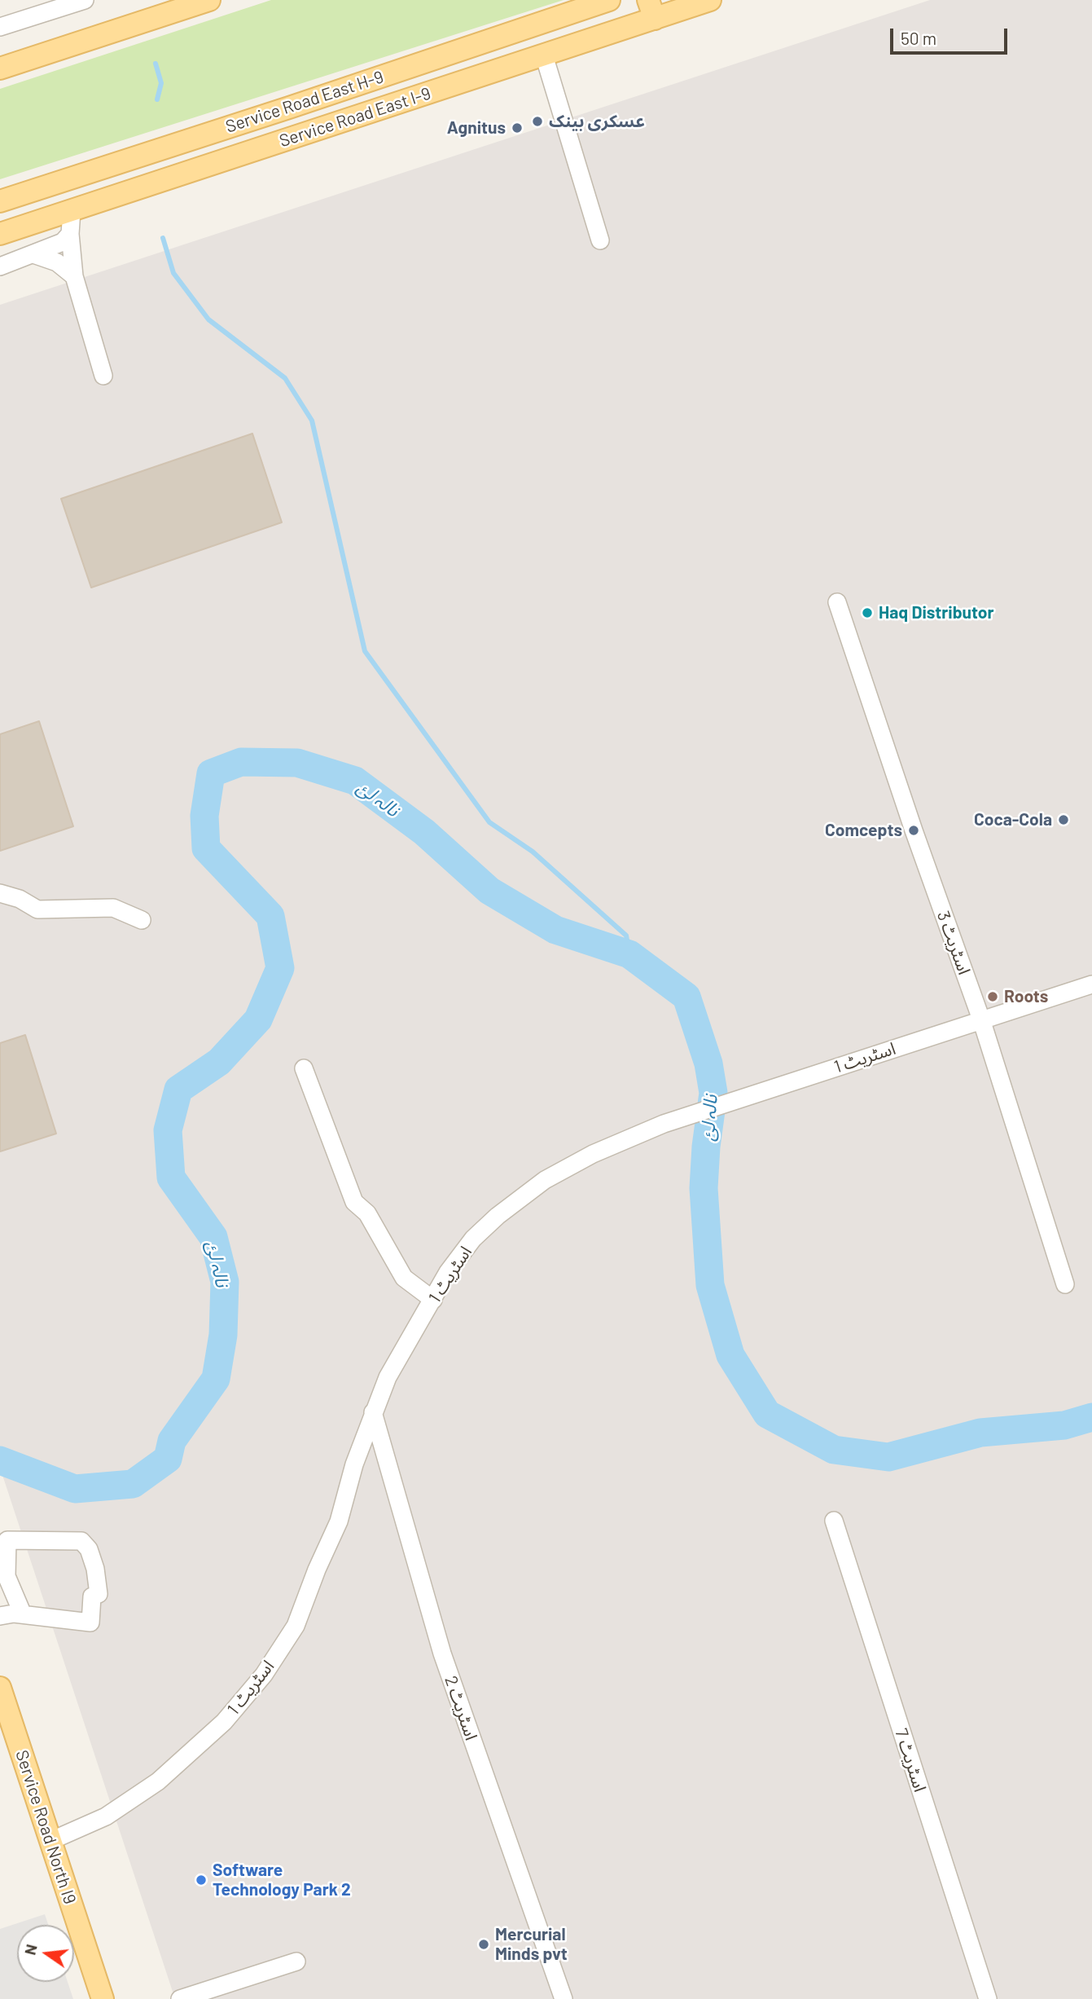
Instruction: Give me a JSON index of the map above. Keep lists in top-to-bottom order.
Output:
{
  "streets": {
    "main road": ["Service Road East H-9", "Service Road East I-9", "Service Road North I9"],
    "street": [
      "اسٹریٹ 3",
      "اسٹریٹ 1",
      "اسٹریٹ 2",
      "اسٹریٹ 7"
    ]
  },
  "crossings": [
    ["اسٹریٹ 3", "اسٹریٹ 1"],
    ["اسٹریٹ 1", "اسٹریٹ 2"],
    ["اسٹریٹ 1", "Service Road North I9"]
  ],
  "water": ["نالہ لئ"],
  "places": [
    "عسکری بینک",
    "Agnitus",
    "Haq Distributor",
    "Coca-Cola",
    "Comcepts",
    "Roots",
    "Software Technology Park 2",
    "Mercurial Minds pvt"
  ],
  "scale_bar": "50 m",
  "north": "left"
}
